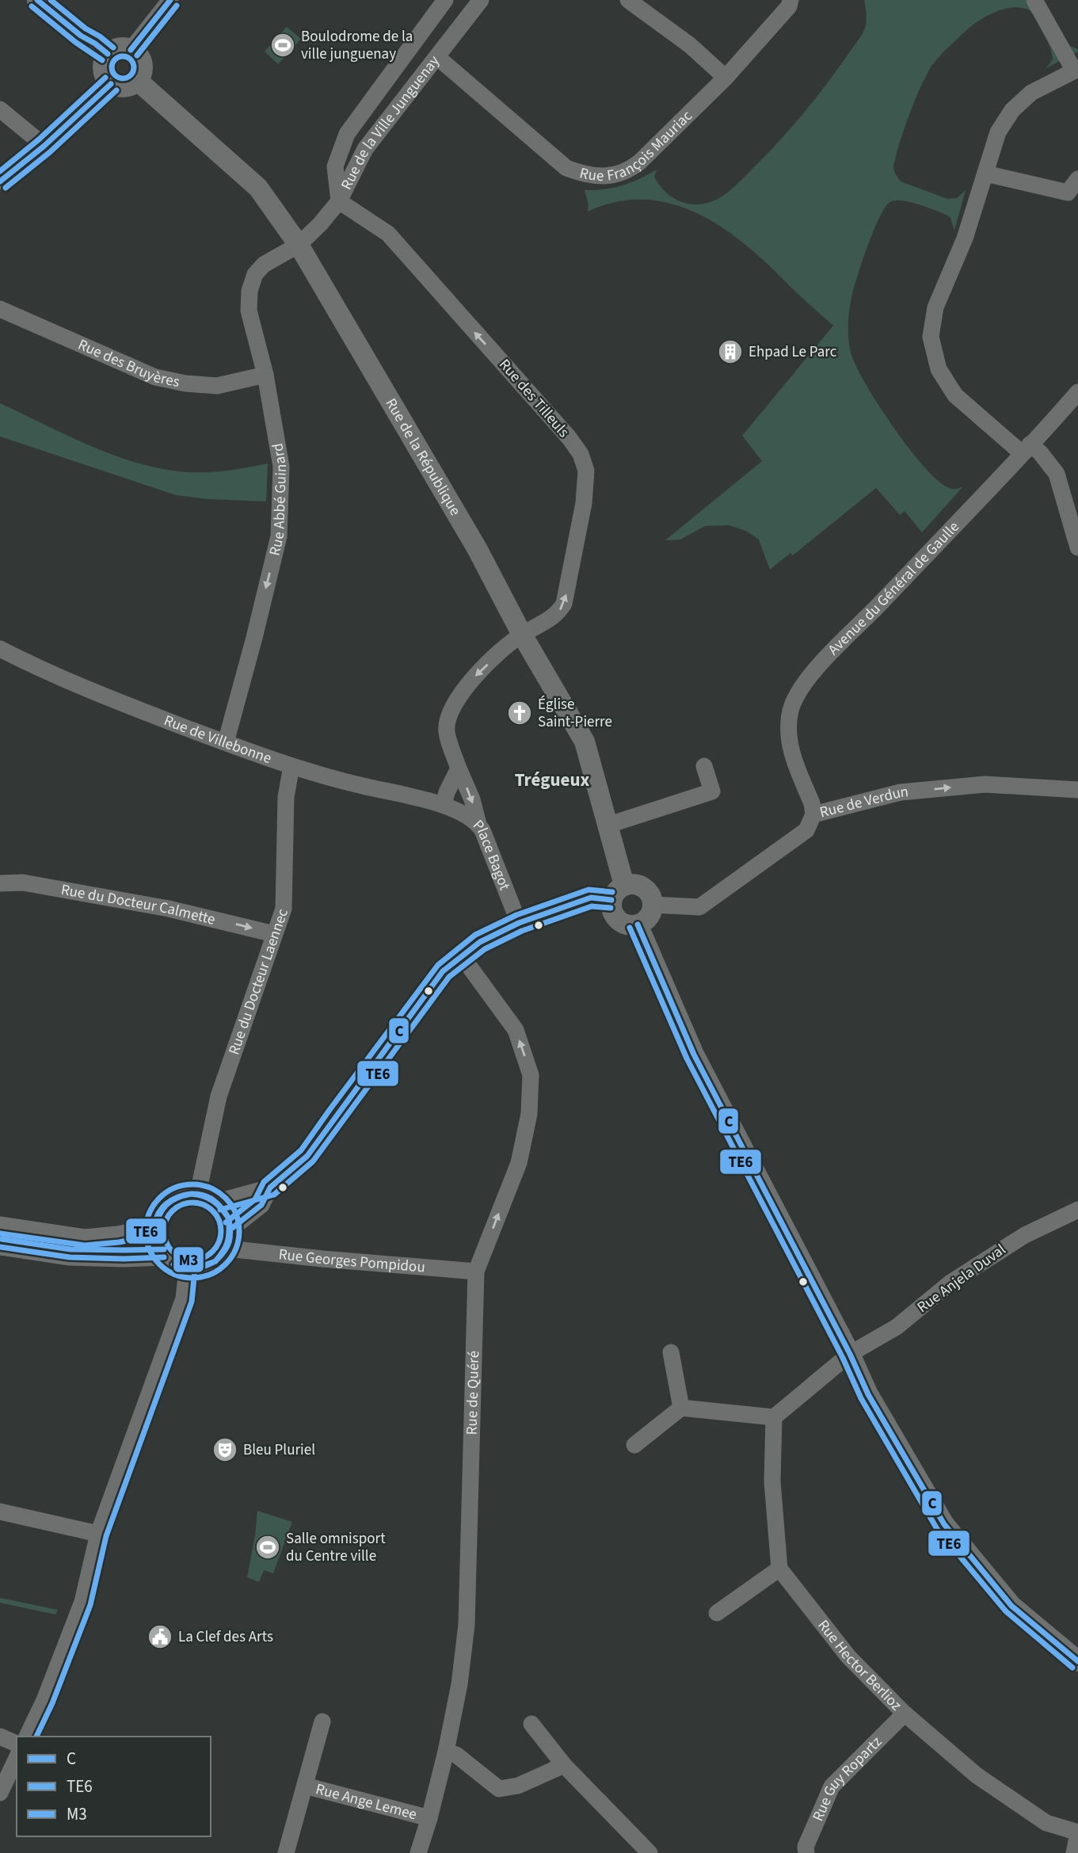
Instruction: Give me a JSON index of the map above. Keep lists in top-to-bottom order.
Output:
{
  "streets": {
    "main road": ["Rue de la République"],
    "street": [
      "Rue de la Ville Junguenay",
      "Rue François Mauriac",
      "Rue des Bruyères",
      "Rue des Tilleuls",
      "Rue Abbé Guinard",
      "Avenue du Général de Gaulle",
      "Rue de Villebonne",
      "Rue de Verdun",
      "Place Bagot",
      "Rue du Docteur Calmette",
      "Rue du Docteur Laennec",
      "Rue Georges Pompidou",
      "Rue Anjela Duval",
      "Rue de Quéré",
      "Rue Hector Berlioz",
      "Rue Guy Ropartz",
      "Rue Ange Lemee"
    ]
  },
  "crossings": [
    ["Rue de la Ville Junguenay", "Rue François Mauriac"],
    ["Rue de la Ville Junguenay", "Rue des Tilleuls"],
    ["Rue de la Ville Junguenay", "Rue de la République"],
    ["Rue de la Ville Junguenay", "Rue Abbé Guinard"],
    ["Rue des Bruyères", "Rue Abbé Guinard"],
    ["Rue des Tilleuls", "Rue de la République"],
    ["Rue des Tilleuls", "Place Bagot"],
    ["Rue de la République", "Rue Abbé Guinard"],
    ["Rue de la République", "Rue de Verdun"],
    ["Rue Abbé Guinard", "Rue de Villebonne"],
    ["Avenue du Général de Gaulle", "Rue de Verdun"],
    ["Rue de Villebonne", "Place Bagot"],
    ["Rue de Villebonne", "Rue du Docteur Laennec"],
    ["Rue du Docteur Calmette", "Rue du Docteur Laennec"],
    ["Rue du Docteur Laennec", "Rue Georges Pompidou"],
    ["Rue Georges Pompidou", "Rue de Quéré"],
    ["Rue de Quéré", "Rue Ange Lemee"],
    ["Rue Hector Berlioz", "Rue Guy Ropartz"]
  ],
  "one_way": ["Rue Abbé Guinard", "Rue de Verdun", "Rue du Docteur Calmette"],
  "districts": ["Trégueux"],
  "places": {
    "sports": ["Boulodrome de la ville junguenay", "Salle omnisport du Centre ville"],
    "building": ["Ehpad Le Parc"],
    "church": ["Église Saint-Pierre"],
    "theatre": ["Bleu Pluriel"],
    "public building": ["La Clef des Arts"]
  },
  "lines": ["transit line C", "transit line M3", "transit line TE6"],
  "legend": ["C", "TE6", "M3"]
}
